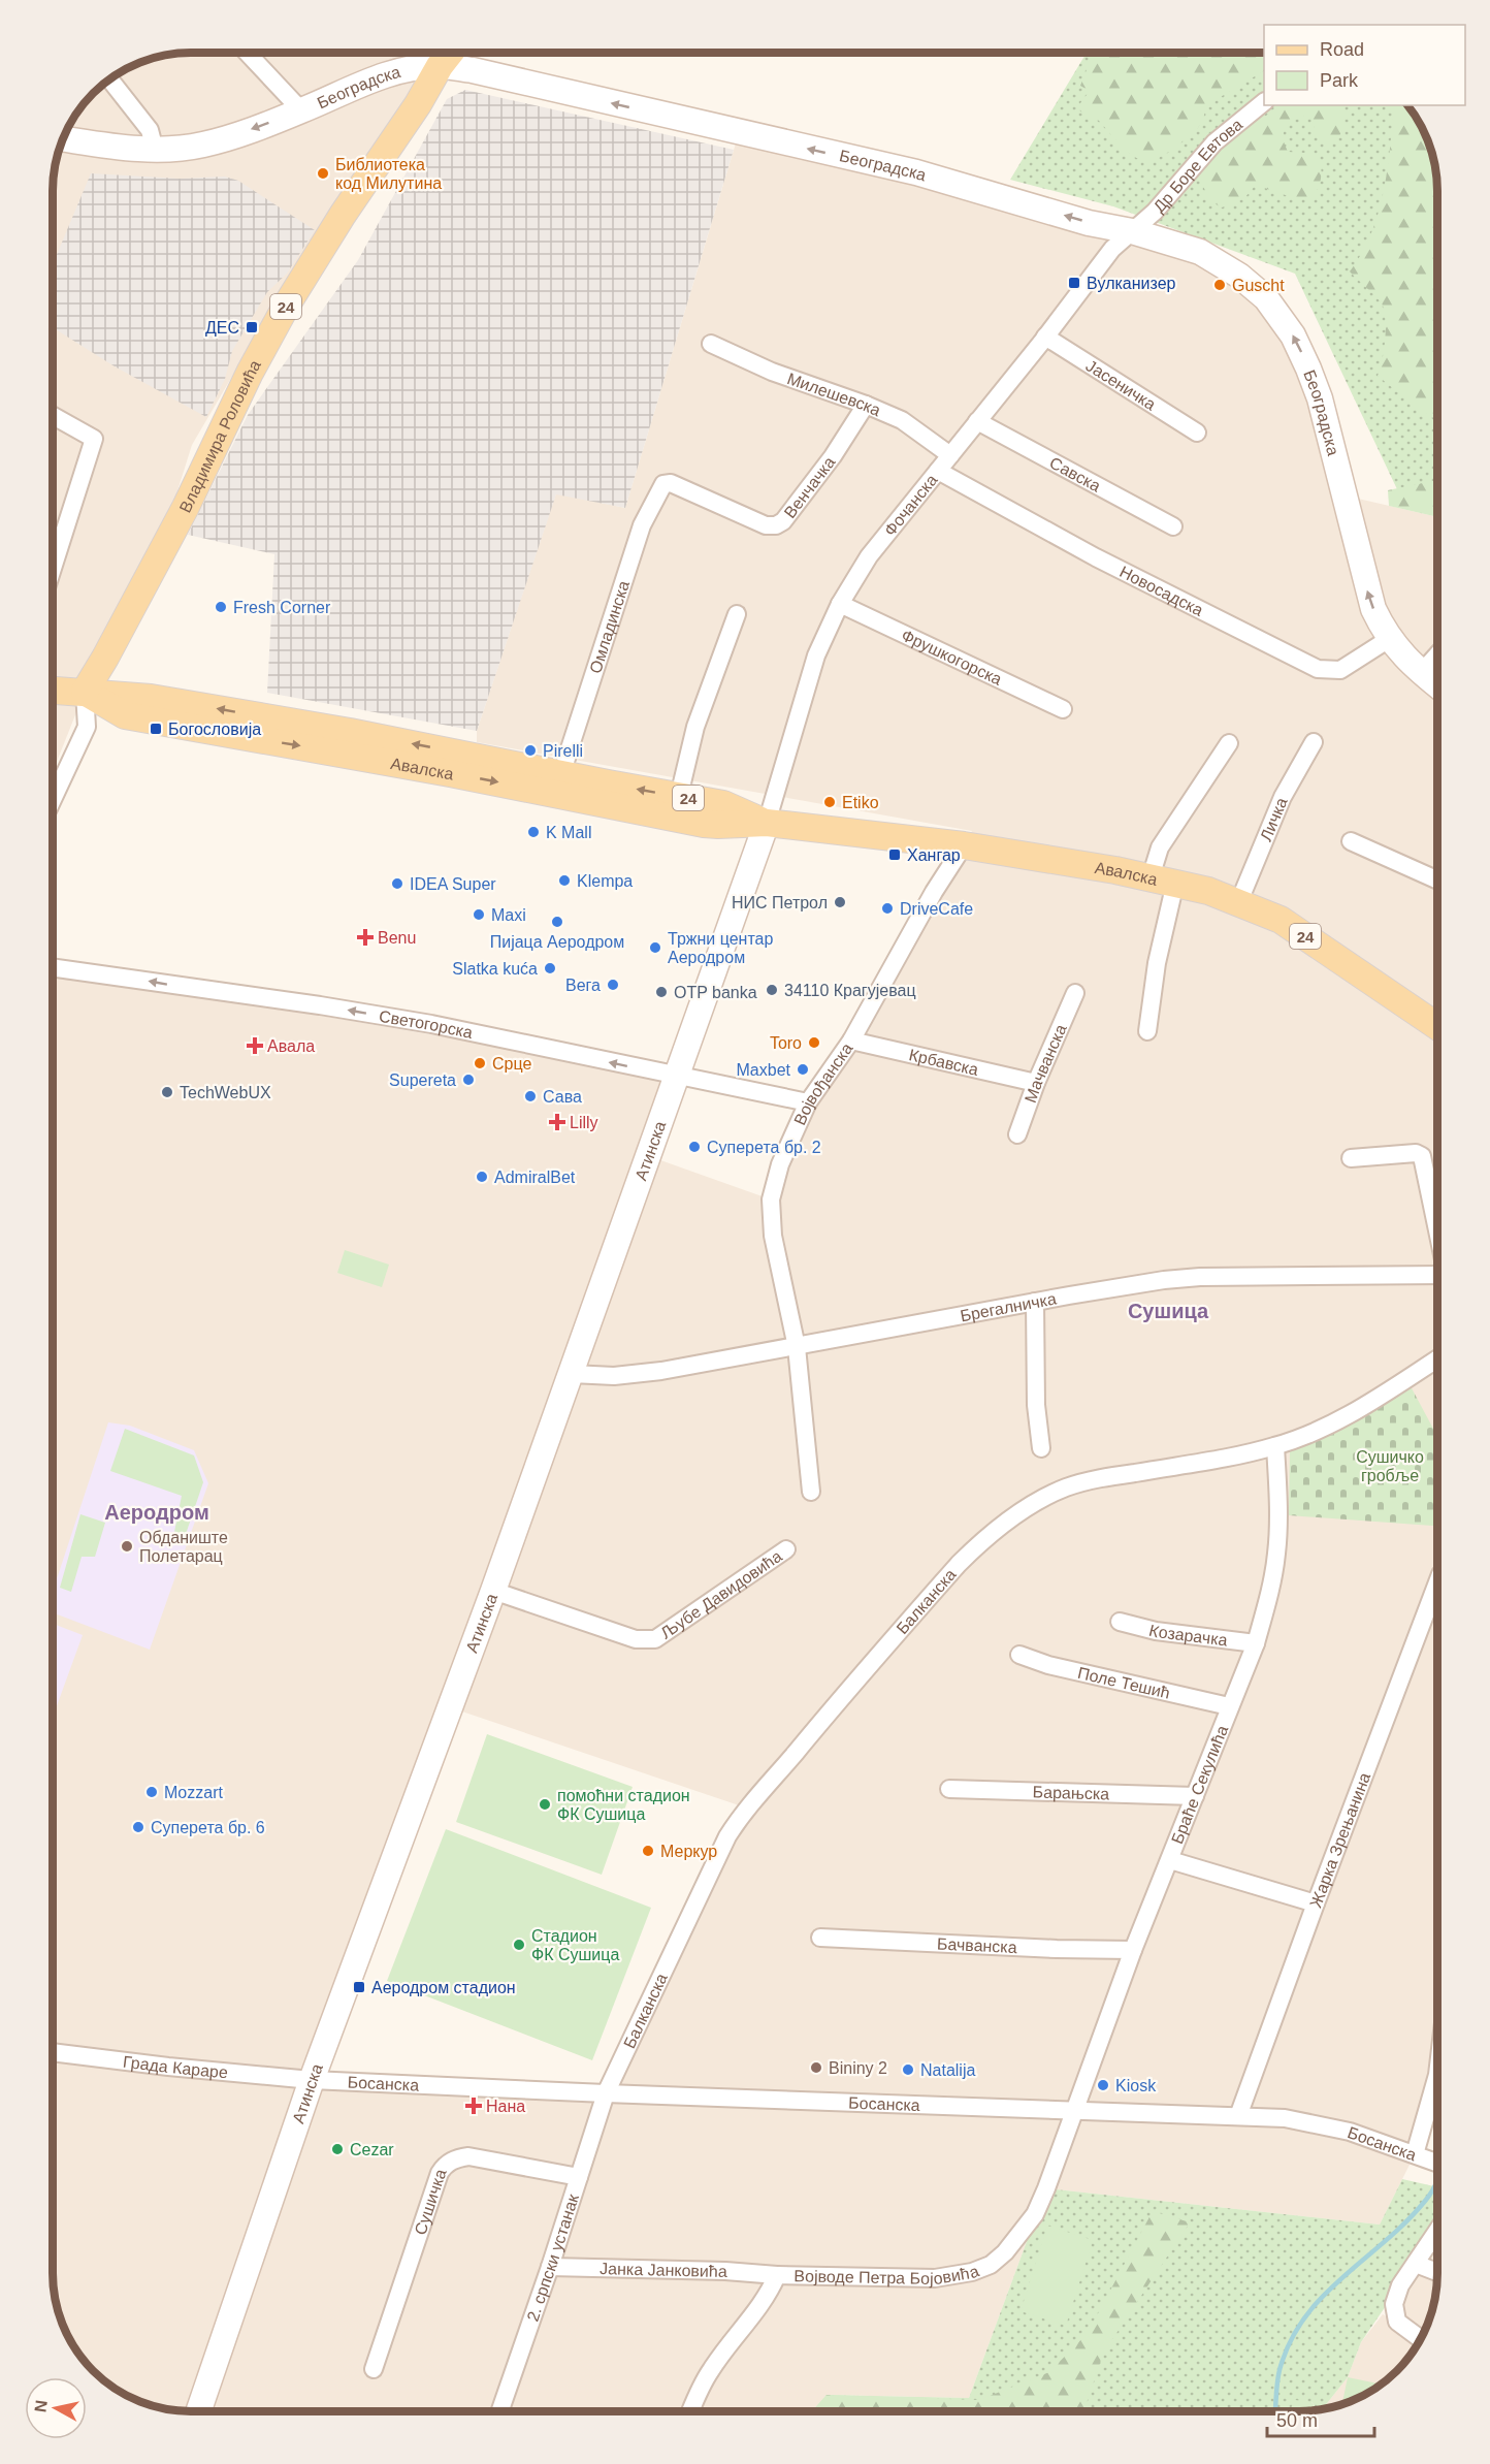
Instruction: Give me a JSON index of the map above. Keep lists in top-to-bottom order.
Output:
{
  "streets": {
    "main road": ["24", "Владимира Роловића", "Авалска"],
    "street": [
      "Београдска",
      "Др Боре Евтова",
      "Јасеничка",
      "Милешевска",
      "Савска",
      "Венчачка",
      "Фочанска",
      "Новосадска",
      "Омладинска",
      "Фрушкогорска",
      "Личка",
      "Светогорска",
      "Крбавска",
      "Мачванска",
      "Војвођанска",
      "Атинска",
      "Брегалничка",
      "Љубе Давидовића",
      "Балканска",
      "Козарачка",
      "Поле Тешић",
      "Браће Секулића",
      "Барањска",
      "Жарка Зрењанина",
      "Бачванска",
      "Града Караре",
      "Босанска",
      "Сушичка",
      "2. српски устанак",
      "Јанка Јанковића",
      "Војводе Петра Бојовића"
    ]
  },
  "crossings": [
    ["Београдска", "Др Боре Евтова"],
    ["Београдска", "24"],
    ["Београдска", "Владимира Роловића"],
    ["Београдска", "Фочанска"],
    ["Београдска", "Новосадска"],
    ["Др Боре Евтова", "Фочанска"],
    ["24", "Владимира Роловића"],
    ["Јасеничка", "Фочанска"],
    ["Милешевска", "Венчачка"],
    ["Милешевска", "Фочанска"],
    ["Владимира Роловића", "Авалска"],
    ["Савска", "Фочанска"],
    ["Венчачка", "Омладинска"],
    ["Фочанска", "Новосадска"],
    ["Фочанска", "Фрушкогорска"],
    ["Фочанска", "Авалска"],
    ["Фочанска", "Атинска"],
    ["Омладинска", "Авалска"],
    ["Авалска", "Личка"],
    ["Авалска", "Војвођанска"],
    ["Авалска", "Атинска"],
    ["Светогорска", "Војвођанска"],
    ["Светогорска", "Атинска"],
    ["Крбавска", "Мачванска"],
    ["Крбавска", "Војвођанска"],
    ["Војвођанска", "Брегалничка"],
    ["Атинска", "Брегалничка"],
    ["Атинска", "Љубе Давидовића"],
    ["Атинска", "Града Караре"],
    ["Атинска", "Босанска"],
    ["Балканска", "Браће Секулића"],
    ["Балканска", "Босанска"],
    ["Балканска", "2. српски устанак"],
    ["Козарачка", "Браће Секулића"],
    ["Поле Тешић", "Браће Секулића"],
    ["Браће Секулића", "Барањска"],
    ["Браће Секулића", "Бачванска"],
    ["Браће Секулића", "Босанска"],
    ["Браће Секулића", "Војводе Петра Бојовића"],
    ["Жарка Зрењанина", "Босанска"],
    ["Града Караре", "Босанска"],
    ["Босанска", "2. српски устанак"],
    ["Босанска", "Војводе Петра Бојовића"],
    ["Сушичка", "2. српски устанак"],
    ["2. српски устанак", "Јанка Јанковића"],
    ["Јанка Јанковића", "Војводе Петра Бојовића"]
  ],
  "one_way": ["Београдска", "Светогорска"],
  "districts": ["Сушица", "Аеродром"],
  "parks": ["Сушичко гробље"],
  "places": {
    "other": [
      "Библиотека код Милутина",
      "Guscht",
      "Fresh Corner",
      "Pirelli",
      "Etiko",
      "K Mall",
      "Klempa",
      "IDEA Super",
      "НИС Петрол",
      "DriveCafe",
      "Maxi",
      "Пијаца Аеродром",
      "Тржни центар Аеродром",
      "Slatka kuća",
      "Вега",
      "34110 Крагујевац",
      "OTP banka",
      "Toro",
      "Срце",
      "Maxbet",
      "Supereta",
      "TechWebUX",
      "Сава",
      "Суперета бр. 2",
      "AdmiralBet",
      "Обданиште Полетарац",
      "Mozzart",
      "помоћни стадион ФК Сушица",
      "Суперета бр. 6",
      "Меркур",
      "Стадион ФК Сушица",
      "Bininy 2",
      "Natalija",
      "Kiosk",
      "Cezar"
    ],
    "transit": [
      "Вулканизер",
      "ДЕС",
      "Богословија",
      "Хангар",
      "Аеродром стадион"
    ],
    "health": [
      "Benu",
      "Авала",
      "Lilly",
      "Нана"
    ]
  },
  "legend": ["Road", "Park"],
  "scale_bar": "50 m",
  "north": "left"
}
